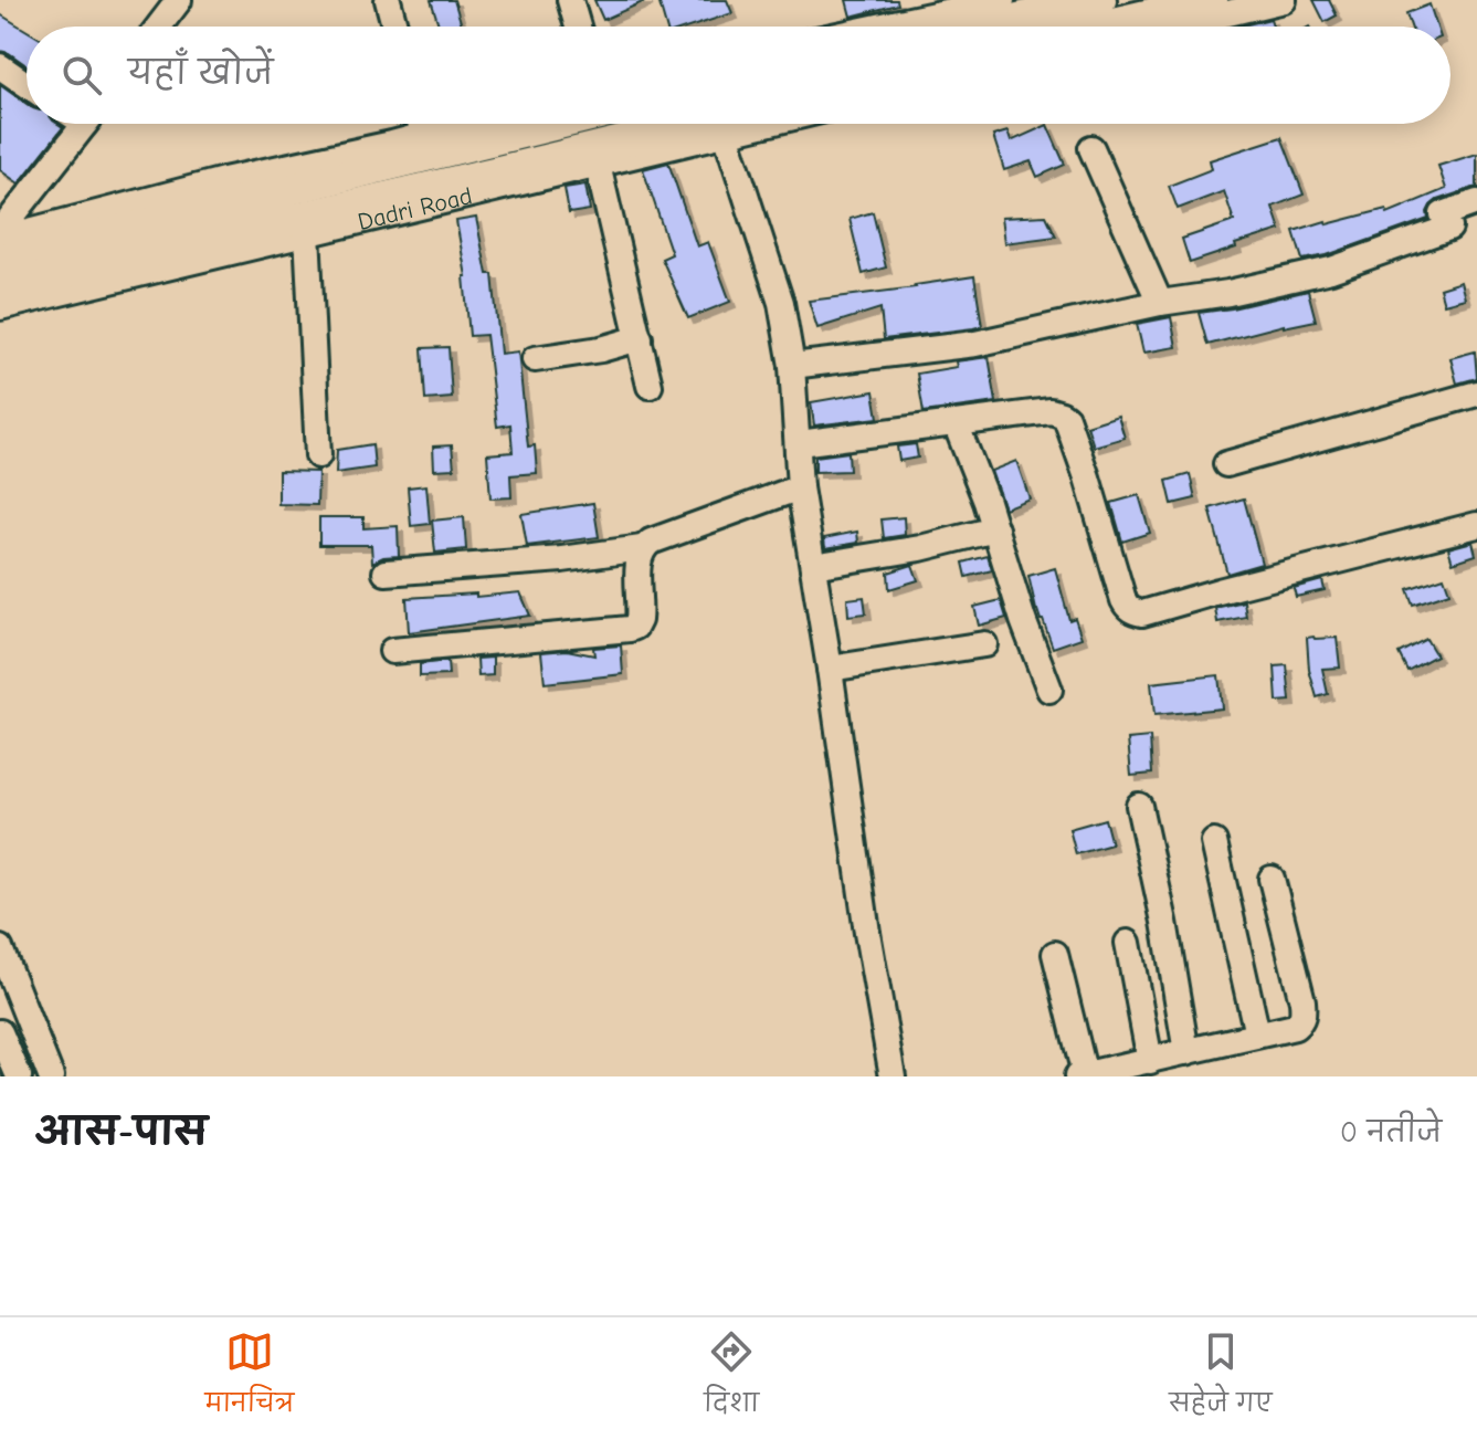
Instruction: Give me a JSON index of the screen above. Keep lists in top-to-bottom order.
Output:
{
  "streets": {
    "street": ["Dadri Road"]
  },
  "page": {
    "search": "यहाँ खोजें",
    "heading": ["आस-पास", "0 नतीजे"],
    "nav": ["मानचित्र", "दिशा", "सहेजे गए"]
  }
}
